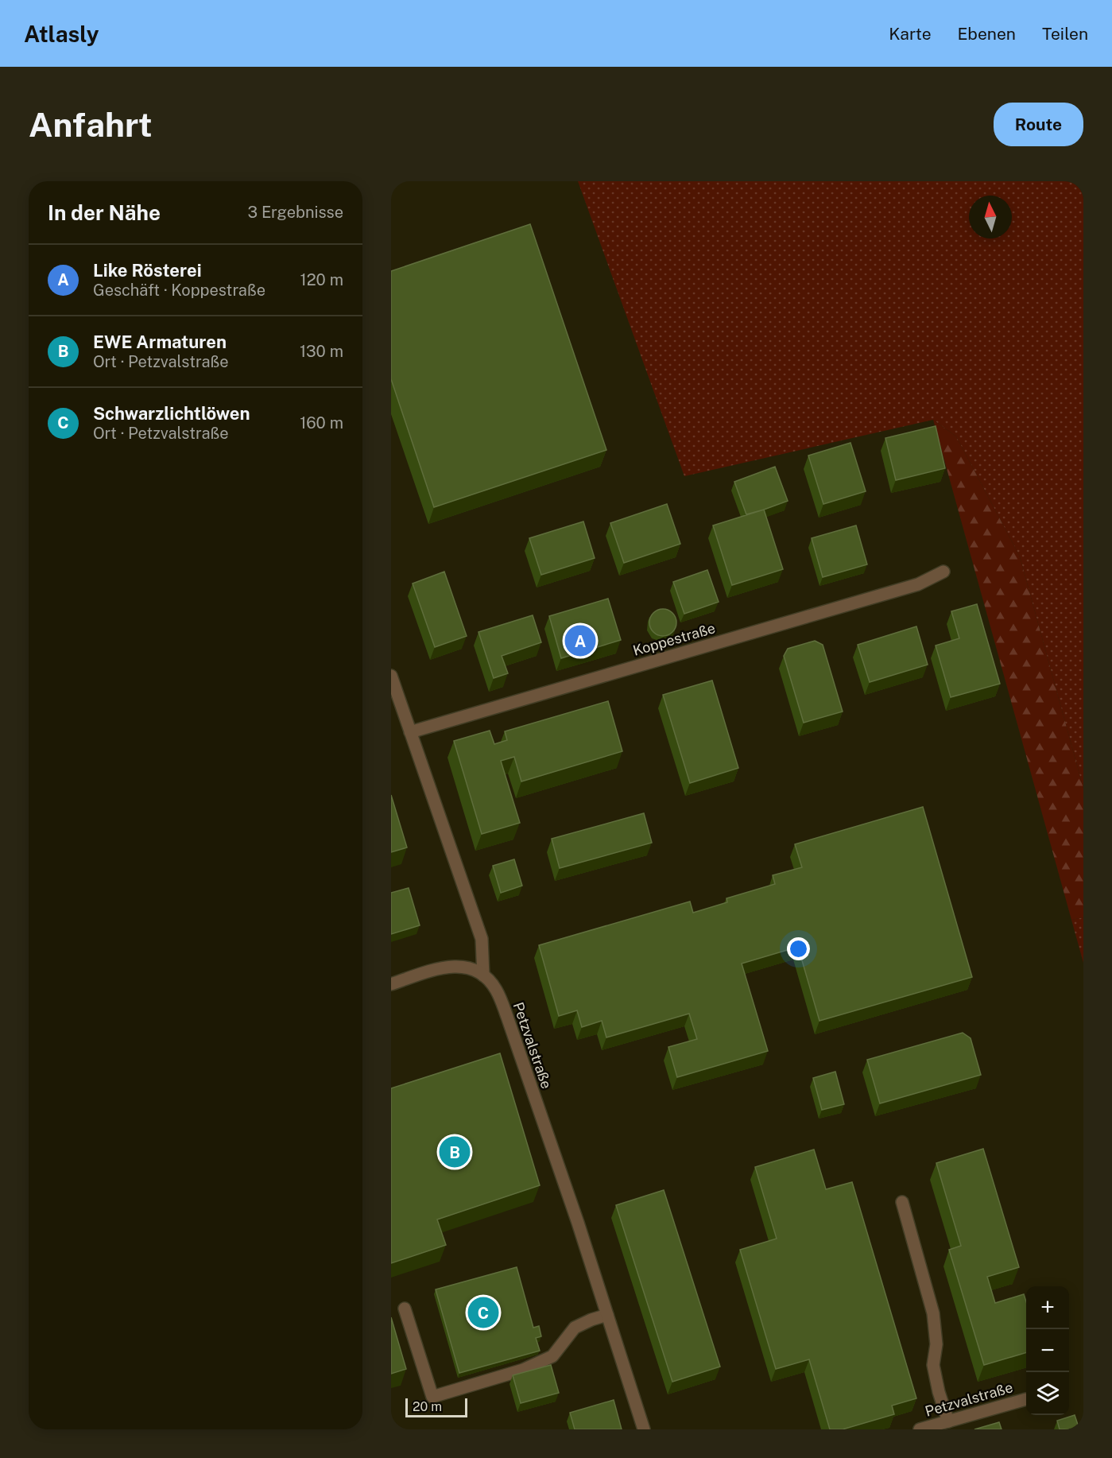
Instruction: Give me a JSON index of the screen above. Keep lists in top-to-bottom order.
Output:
{
  "streets": {
    "street": ["Koppestraße", "Petzvalstraße"]
  },
  "scale_bar": "20 m",
  "north": "top",
  "page": {
    "header": "Atlasly",
    "nav": ["Karte", "Ebenen", "Teilen"],
    "buttons": "Route",
    "title": "Anfahrt",
    "heading": ["In der Nähe", "3 Ergebnisse"],
    "list": [
      {
        "mark": "A",
        "name": "Like Rösterei",
        "note": "Geschäft · Koppestraße",
        "value": "120 m"
      },
      {
        "mark": "B",
        "name": "EWE Armaturen",
        "note": "Ort · Petzvalstraße",
        "value": "130 m"
      },
      {
        "mark": "C",
        "name": "Schwarzlichtlöwen",
        "note": "Ort · Petzvalstraße",
        "value": "160 m"
      }
    ],
    "pins": ["A", "B", "C"],
    "map_buttons": ["+", "−"],
    "scale": "20 m"
  }
}
